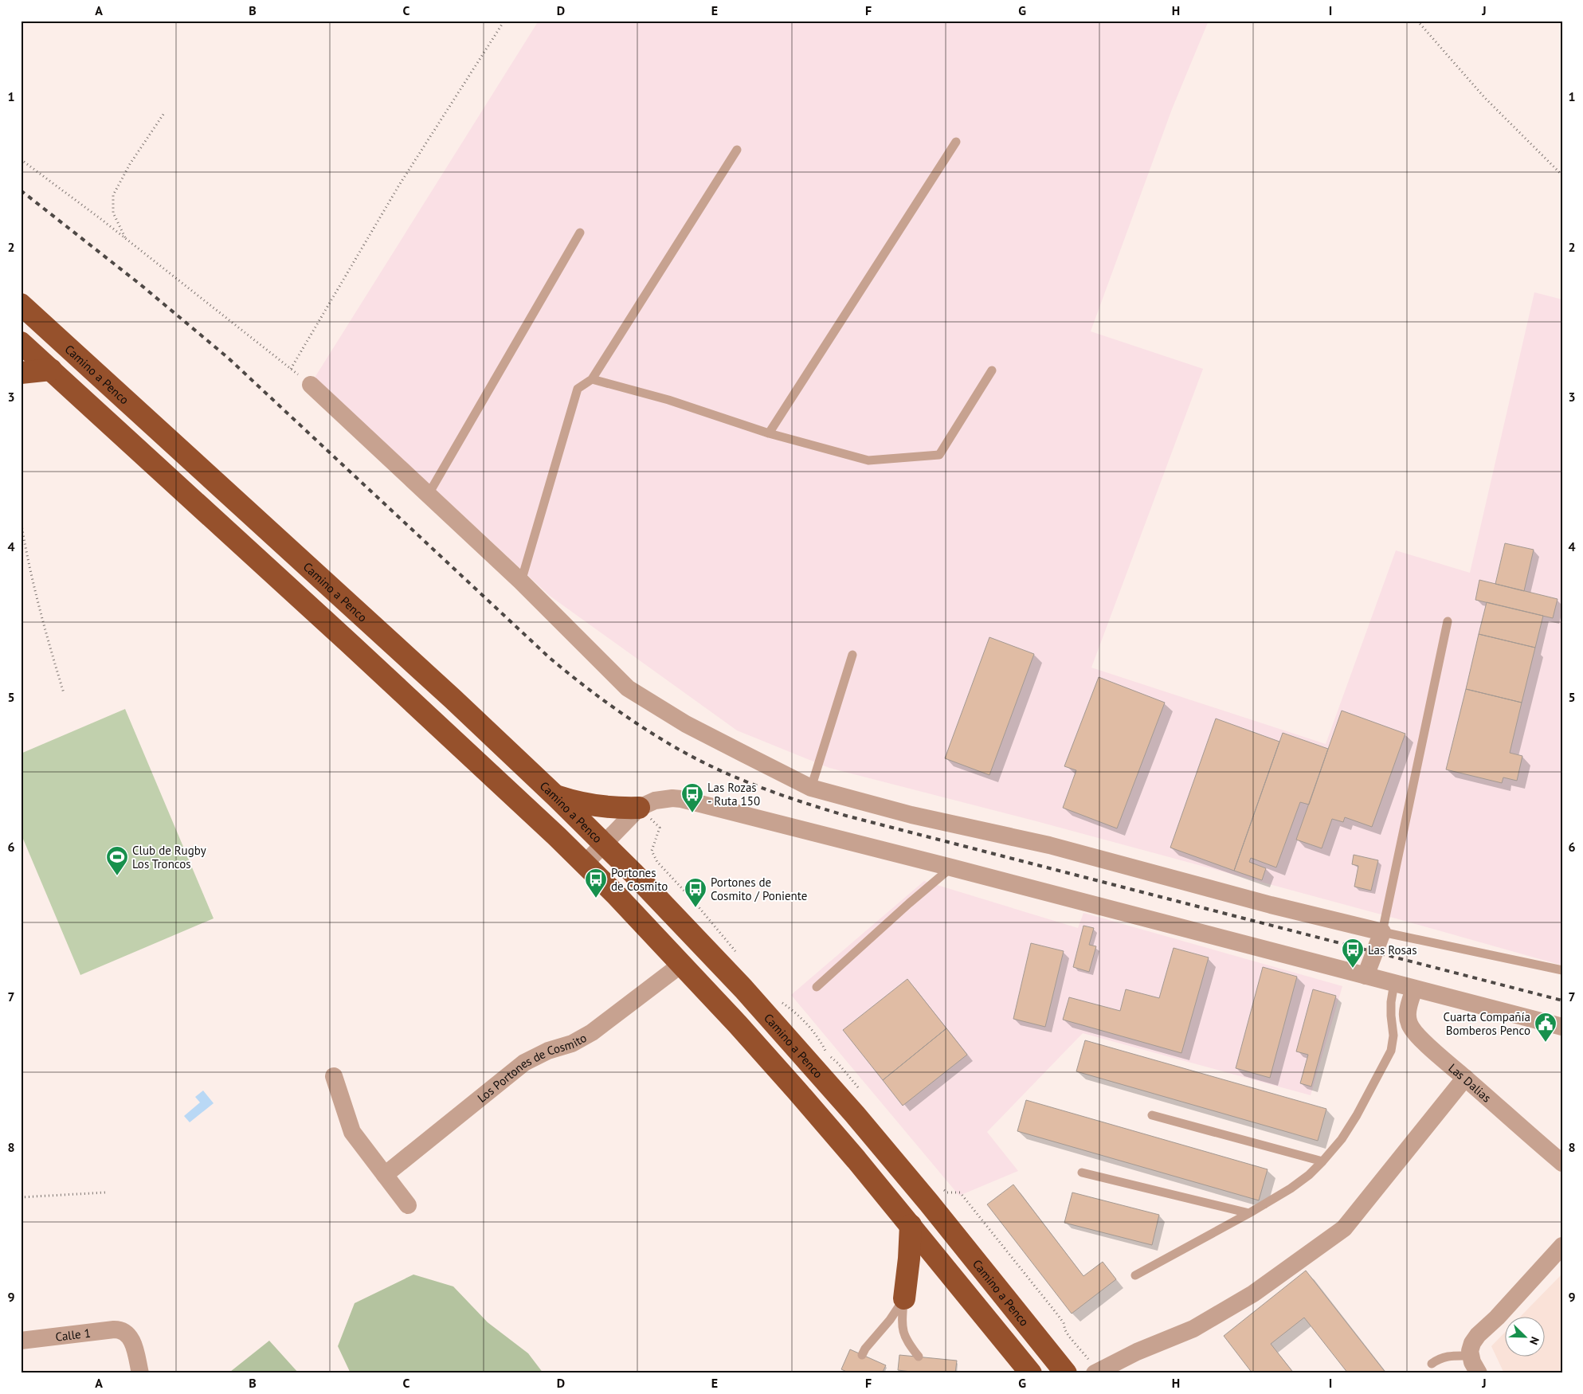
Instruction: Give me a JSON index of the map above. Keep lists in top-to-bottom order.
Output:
{
  "streets": {
    "highway": ["Camino a Penco"],
    "street": ["Los Portones de Cosmito", "Las Dalias", "Calle 1"]
  },
  "places": {
    "bus stop": [
      "Las Rozas - Ruta 150",
      "Portones de Cosmito",
      "Portones de Cosmito / Poniente",
      "Las Rosas"
    ],
    "sports": ["Club de Rugby Los Troncos"],
    "public building": ["Cuarta Compañía Bomberos Penco"]
  },
  "north": "bottom right",
  "grid": {
    "columns": [
      "A",
      "B",
      "C",
      "D",
      "E",
      "F",
      "G",
      "H",
      "I",
      "J"
    ],
    "rows": [
      "1",
      "2",
      "3",
      "4",
      "5",
      "6",
      "7",
      "8",
      "9"
    ]
  }
}
